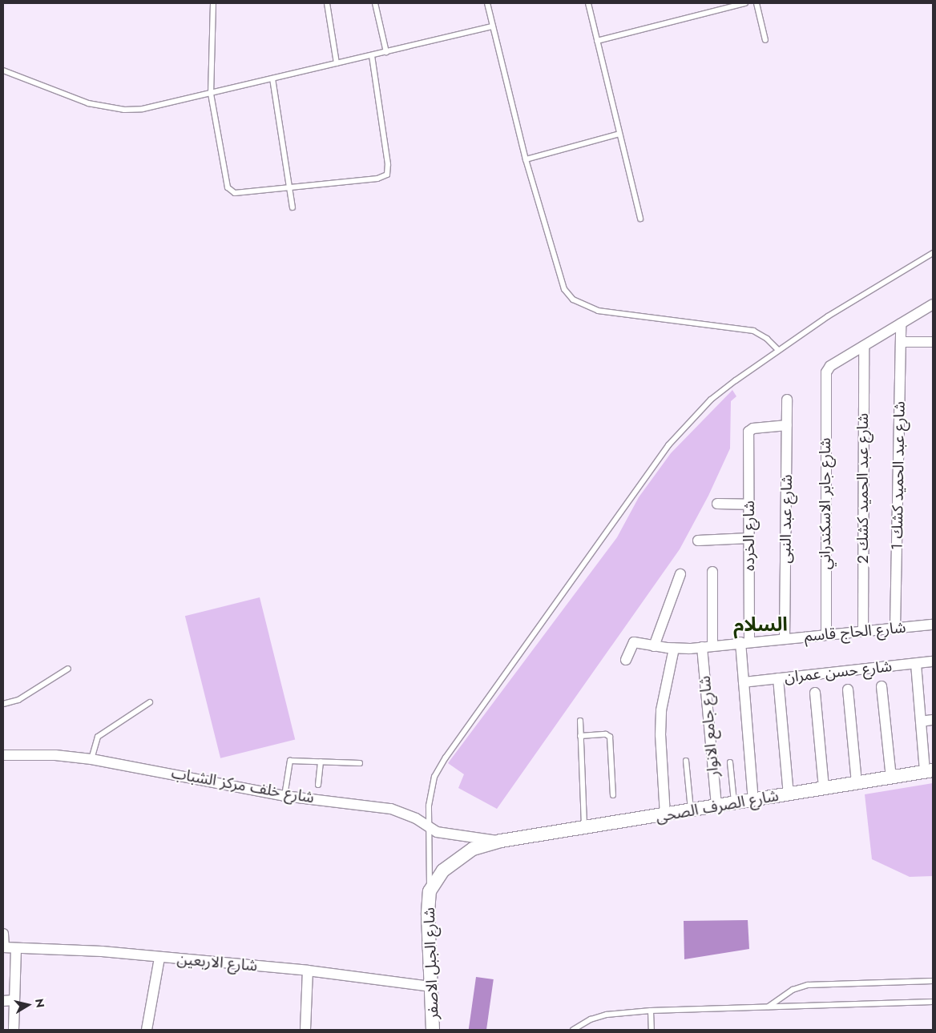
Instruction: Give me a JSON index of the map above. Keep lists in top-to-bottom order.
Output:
{
  "streets": {
    "street": [
      "شارع عبد الحميد كشك 1",
      "شارع عبد الحميد كشك 2",
      "شارع جابر الاسكندراني",
      "شارع عبد النبى",
      "شارع الخرده",
      "شارع الحاج قاسم",
      "شارع حسن عمران",
      "شارع جامع الانوار",
      "شارع خلف مركز الشباب",
      "شارع الصرف الصحى",
      "شارع الاربعين",
      "شارع الجبل الاصفر"
    ]
  },
  "crossings": [
    ["شارع عبد الحميد كشك 1", "شارع الحاج قاسم"],
    ["شارع عبد الحميد كشك 2", "شارع جابر الاسكندراني"],
    ["شارع عبد الحميد كشك 2", "شارع الحاج قاسم"],
    ["شارع جابر الاسكندراني", "شارع الحاج قاسم"],
    ["شارع عبد النبى", "شارع الخرده"],
    ["شارع عبد النبى", "شارع الحاج قاسم"],
    ["شارع الخرده", "شارع الحاج قاسم"],
    ["شارع الخرده", "شارع حسن عمران"],
    ["شارع الخرده", "شارع الصرف الصحى"],
    ["شارع الحاج قاسم", "شارع جامع الانوار"],
    ["شارع جامع الانوار", "شارع الصرف الصحى"],
    ["شارع خلف مركز الشباب", "شارع الصرف الصحى"],
    ["شارع خلف مركز الشباب", "شارع الجبل الاصفر"],
    ["شارع الصرف الصحى", "شارع الجبل الاصفر"],
    ["شارع الاربعين", "شارع الجبل الاصفر"]
  ],
  "districts": ["السلام"],
  "north": "right"
}
